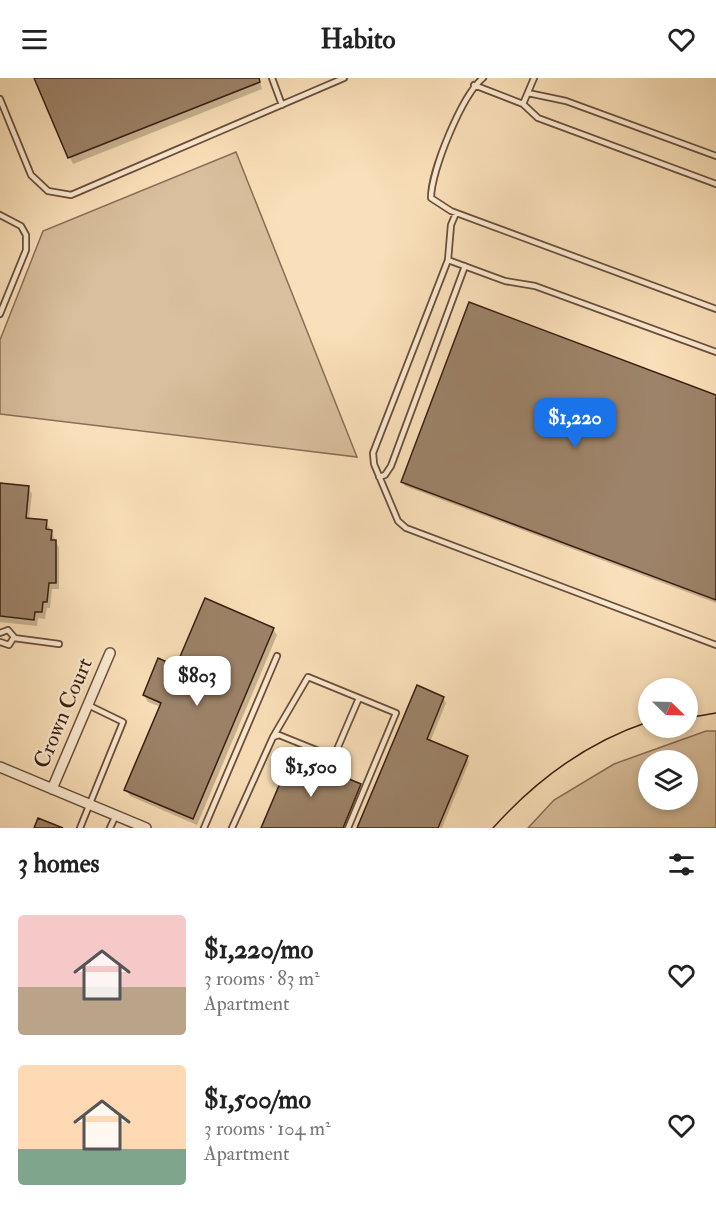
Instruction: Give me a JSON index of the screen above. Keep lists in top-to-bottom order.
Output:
{
  "streets": {
    "street": ["Crown Court"]
  },
  "north": "bottom right",
  "page": {
    "header": "Habito",
    "price": ["$1,220", "$803", "$1,500"],
    "heading": "3 homes",
    "list": [
      {
        "name": "$1,220/mo",
        "note": "3 rooms · 83 m² · Apartment"
      },
      {
        "name": "$1,500/mo",
        "note": "3 rooms · 104 m² · Apartment"
      }
    ]
  }
}
